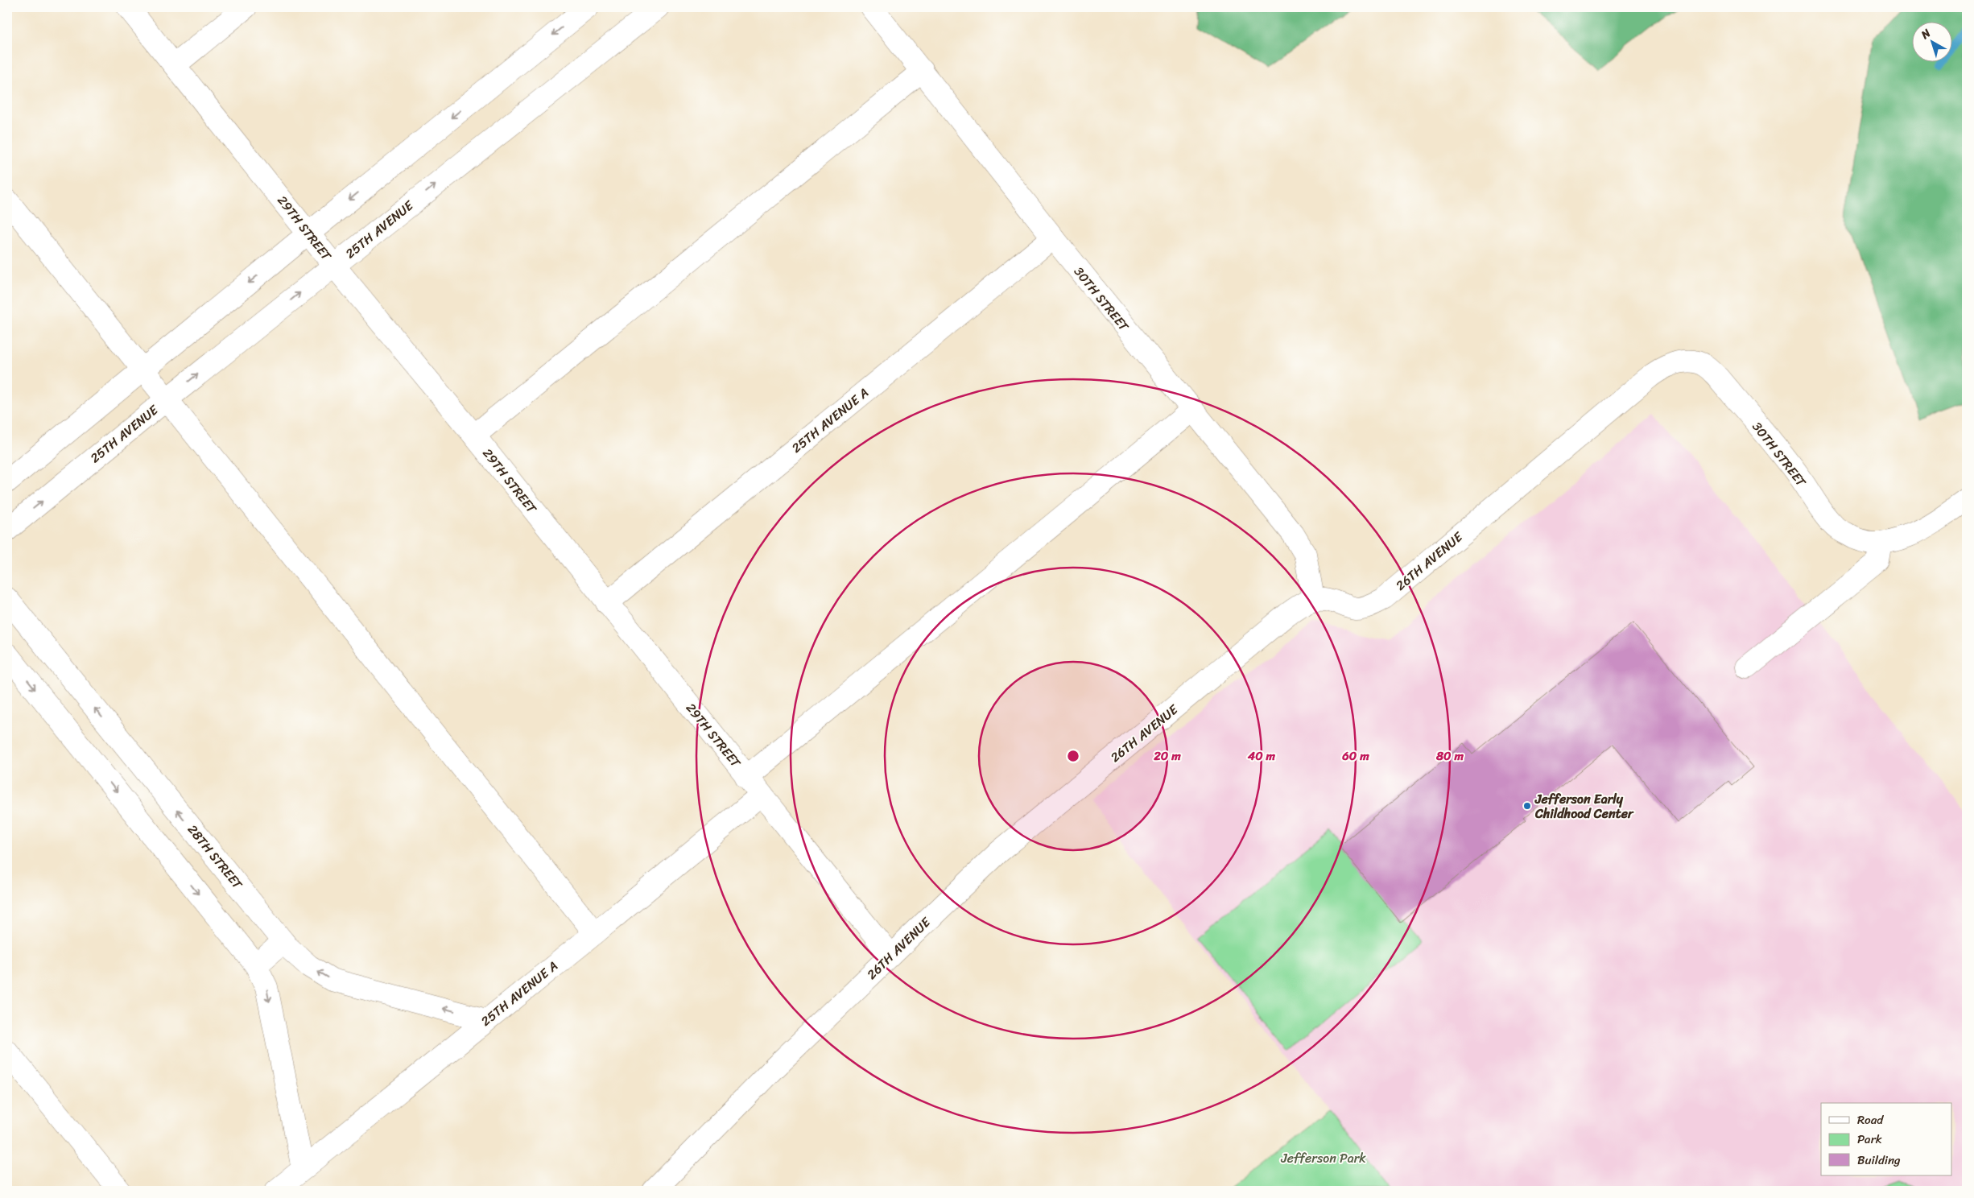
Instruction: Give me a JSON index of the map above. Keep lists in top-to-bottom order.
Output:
{
  "streets": {
    "street": [
      "29TH STREET",
      "25TH AVENUE",
      "30TH STREET",
      "25TH AVENUE A",
      "26TH AVENUE",
      "28TH STREET"
    ]
  },
  "crossings": [
    ["29TH STREET", "25TH AVENUE"],
    ["29TH STREET", "25TH AVENUE A"],
    ["29TH STREET", "26TH AVENUE"],
    ["30TH STREET", "25TH AVENUE A"],
    ["30TH STREET", "26TH AVENUE"],
    ["25TH AVENUE A", "28TH STREET"]
  ],
  "parks": ["Jefferson Park"],
  "places": ["Jefferson Early Childhood Center"],
  "legend": ["Road", "Park", "Building"],
  "north": "top left",
  "rings": [
    "20 m",
    "40 m",
    "60 m",
    "80 m"
  ]
}
